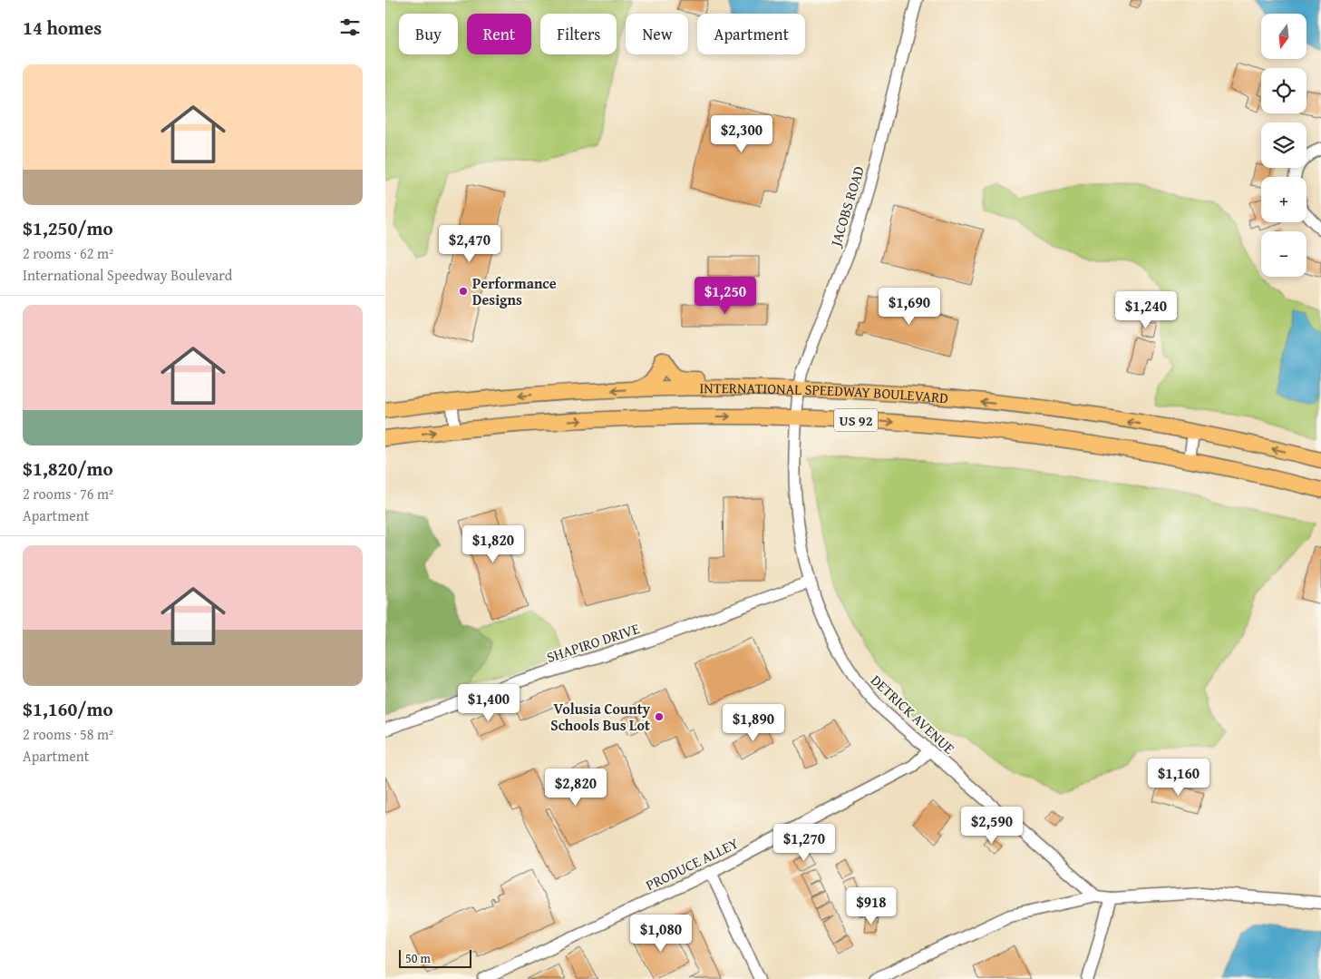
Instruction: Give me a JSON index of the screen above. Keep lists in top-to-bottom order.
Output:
{
  "streets": {
    "main road": ["INTERNATIONAL SPEEDWAY BOULEVARD", "US 92"],
    "street": [
      "JACOBS ROAD",
      "SHAPIRO DRIVE",
      "DETRICK AVENUE",
      "PRODUCE ALLEY"
    ]
  },
  "crossings": [
    ["JACOBS ROAD", "INTERNATIONAL SPEEDWAY BOULEVARD"],
    ["JACOBS ROAD", "DETRICK AVENUE"],
    ["INTERNATIONAL SPEEDWAY BOULEVARD", "DETRICK AVENUE"],
    ["SHAPIRO DRIVE", "DETRICK AVENUE"],
    ["DETRICK AVENUE", "PRODUCE ALLEY"]
  ],
  "places": ["Performance Designs", "Volusia County Schools Bus Lot"],
  "scale_bar": "50 m",
  "north": "bottom",
  "page": {
    "heading": "14 homes",
    "map_buttons": ["+", "−"],
    "chip": [
      "Buy",
      "Rent",
      "Filters",
      "New",
      "Apartment"
    ],
    "list": [
      {
        "name": "$1,250/mo",
        "note": "2 rooms · 62 m² · International Speedway Boulevard"
      },
      {
        "name": "$1,820/mo",
        "note": "2 rooms · 76 m² · Apartment"
      },
      {
        "name": "$1,160/mo",
        "note": "2 rooms · 58 m² · Apartment"
      }
    ],
    "price": [
      "$2,300",
      "$2,470",
      "$1,250",
      "$1,690",
      "$1,240",
      "$1,820",
      "$1,400",
      "$1,890",
      "$1,160",
      "$2,820",
      "$2,590",
      "$1,270",
      "$918",
      "$1,080"
    ],
    "scale": "50 m"
  }
}
